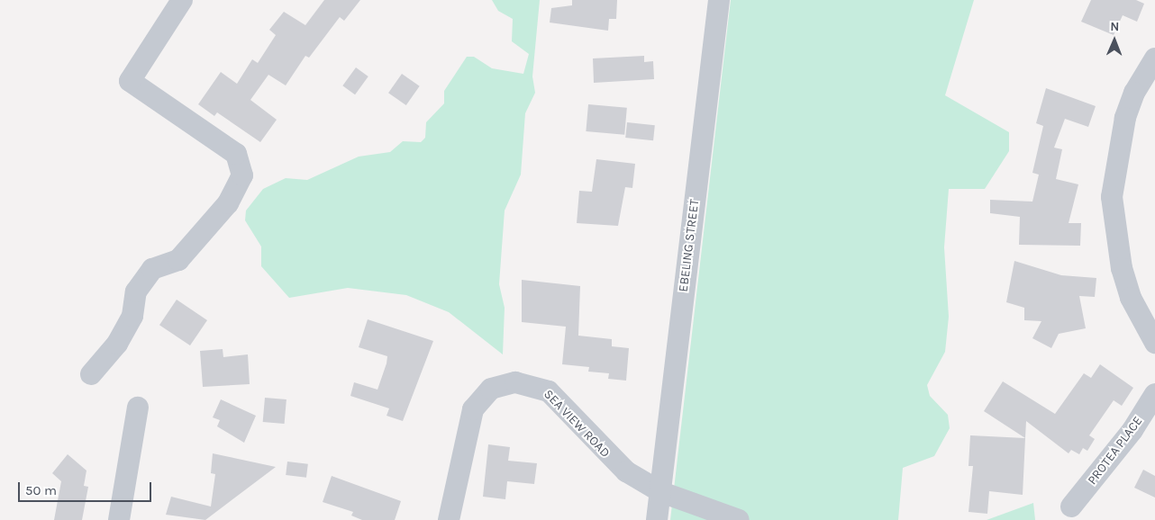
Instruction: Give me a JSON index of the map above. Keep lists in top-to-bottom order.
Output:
{
  "streets": {
    "street": ["EBELING STREET", "SEA VIEW ROAD", "PROTEA PLACE"]
  },
  "crossings": [
    ["EBELING STREET", "SEA VIEW ROAD"]
  ],
  "scale_bar": "50 m",
  "north": "top"
}
